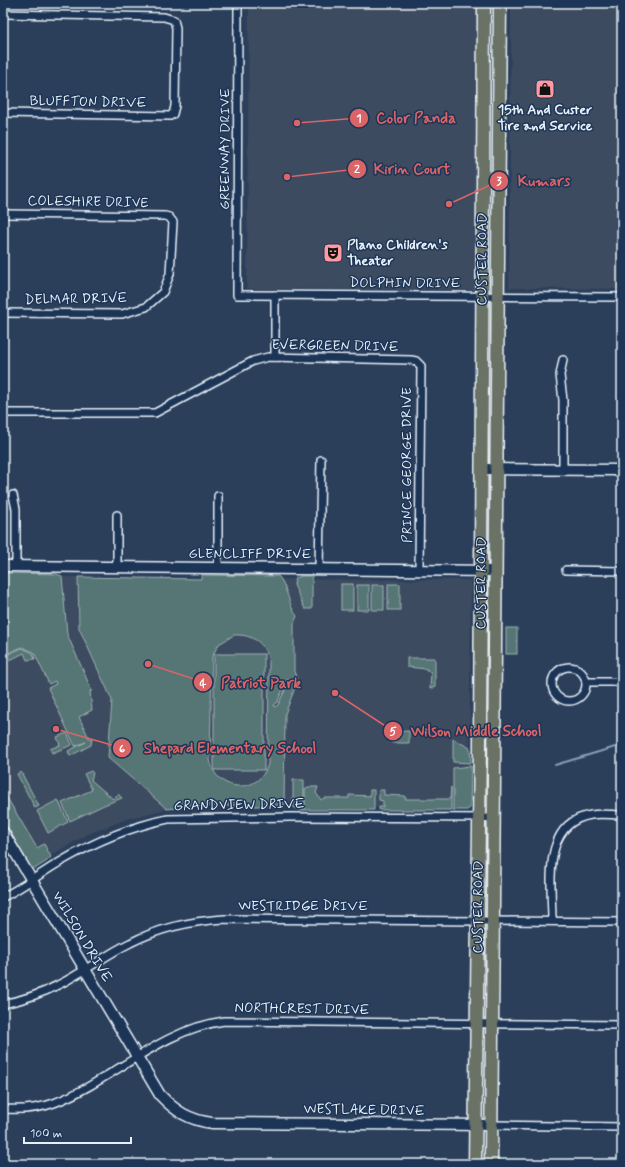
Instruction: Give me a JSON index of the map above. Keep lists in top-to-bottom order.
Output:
{
  "streets": {
    "main road": ["CUSTER ROAD"],
    "street": [
      "BLUFFTON DRIVE",
      "GREENWAY DRIVE",
      "COLESHIRE DRIVE",
      "DOLPHIN DRIVE",
      "DELMAR DRIVE",
      "EVERGREEN DRIVE",
      "PRINCE GEORGE DRIVE",
      "GLENCLIFF DRIVE",
      "GRANDVIEW DRIVE",
      "WESTRIDGE DRIVE",
      "WILSON DRIVE",
      "NORTHCREST DRIVE",
      "WESTLAKE DRIVE"
    ]
  },
  "crossings": [
    ["GREENWAY DRIVE", "DOLPHIN DRIVE"],
    ["COLESHIRE DRIVE", "DELMAR DRIVE"],
    ["CUSTER ROAD", "DOLPHIN DRIVE"],
    ["CUSTER ROAD", "GLENCLIFF DRIVE"],
    ["CUSTER ROAD", "GRANDVIEW DRIVE"],
    ["CUSTER ROAD", "WESTRIDGE DRIVE"],
    ["CUSTER ROAD", "NORTHCREST DRIVE"],
    ["CUSTER ROAD", "WESTLAKE DRIVE"],
    ["EVERGREEN DRIVE", "PRINCE GEORGE DRIVE"],
    ["PRINCE GEORGE DRIVE", "GLENCLIFF DRIVE"],
    ["GRANDVIEW DRIVE", "WILSON DRIVE"],
    ["WESTRIDGE DRIVE", "WILSON DRIVE"],
    ["WILSON DRIVE", "NORTHCREST DRIVE"],
    ["WILSON DRIVE", "WESTLAKE DRIVE"],
    ["NORTHCREST DRIVE", "WESTLAKE DRIVE"]
  ],
  "places": {
    "shop": ["15th And Custer Tire and Service"],
    "other": [
      "Color Panda",
      "Kirin Court",
      "Kumars",
      "Patriot Park",
      "Wilson Middle School",
      "Shepard Elementary School"
    ],
    "theatre": ["Plano Children's Theater"]
  },
  "scale_bar": "100 m"
}
